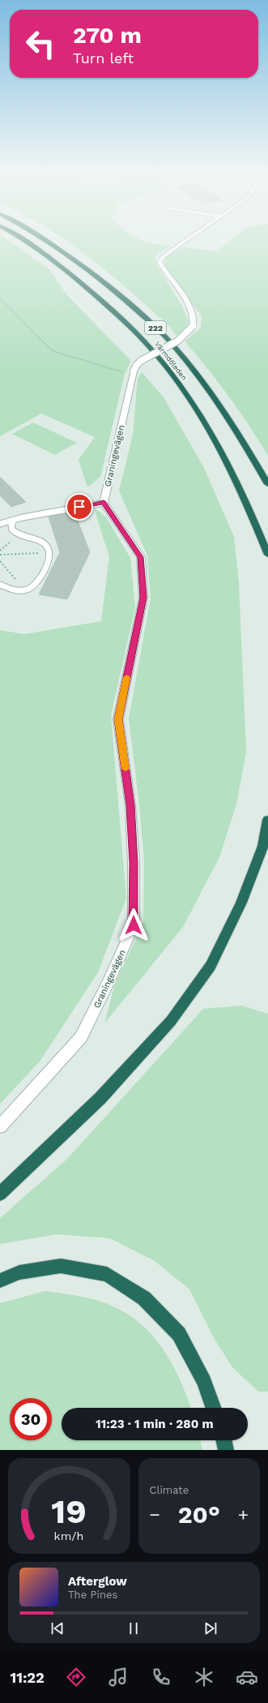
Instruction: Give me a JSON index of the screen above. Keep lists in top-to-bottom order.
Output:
{
  "streets": {
    "highway": ["222", "Värmdöleden"],
    "street": ["Graningevägen"]
  },
  "page": {
    "turn": ["270 m", "Turn left"],
    "limit": "30",
    "trip": "11:23 · 1 min · 280 m",
    "tile": "Climate",
    "heat": ["−", "20°", "+"],
    "song": ["Afterglow", "The Pines"],
    "tabs": "11:22",
    "gauge": ["19", "km/h"]
  }
}
